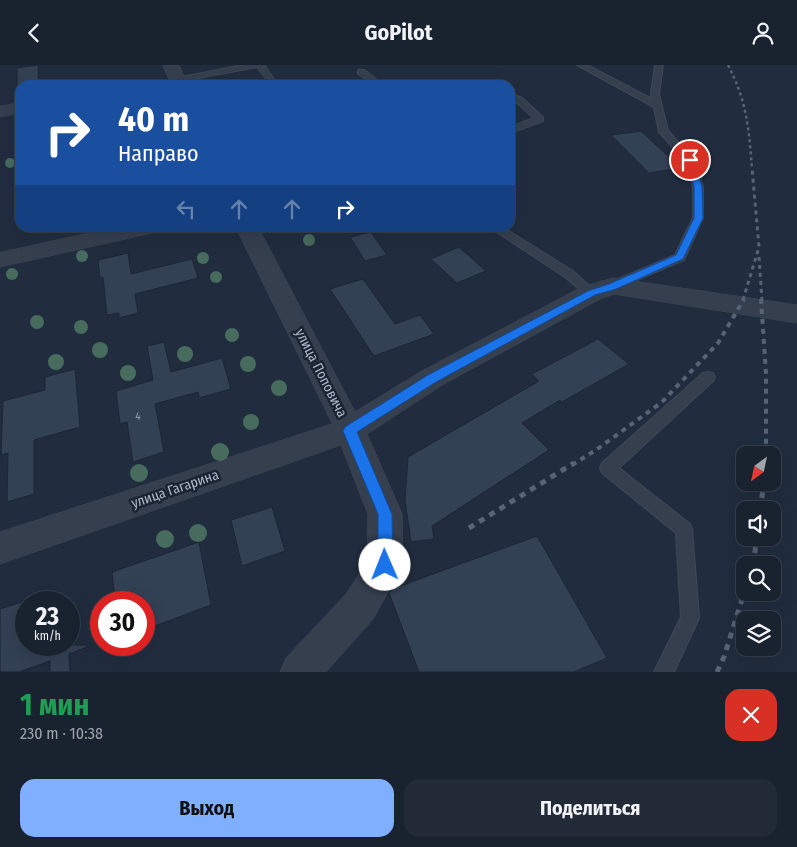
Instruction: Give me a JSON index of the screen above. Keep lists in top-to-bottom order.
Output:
{
  "streets": {
    "street": ["улица Поповича", "улица Гагарина"]
  },
  "crossings": [
    ["улица Поповича", "улица Гагарина"]
  ],
  "house_numbers": ["4"],
  "north": "bottom left",
  "page": {
    "header": "GoPilot",
    "turn": ["40 m", "Направо"],
    "speed": "23 km/h",
    "limit": "30",
    "heading": ["1 мин", "230 m · 10:38"],
    "buttons": ["Выход", "Поделиться"]
  }
}
